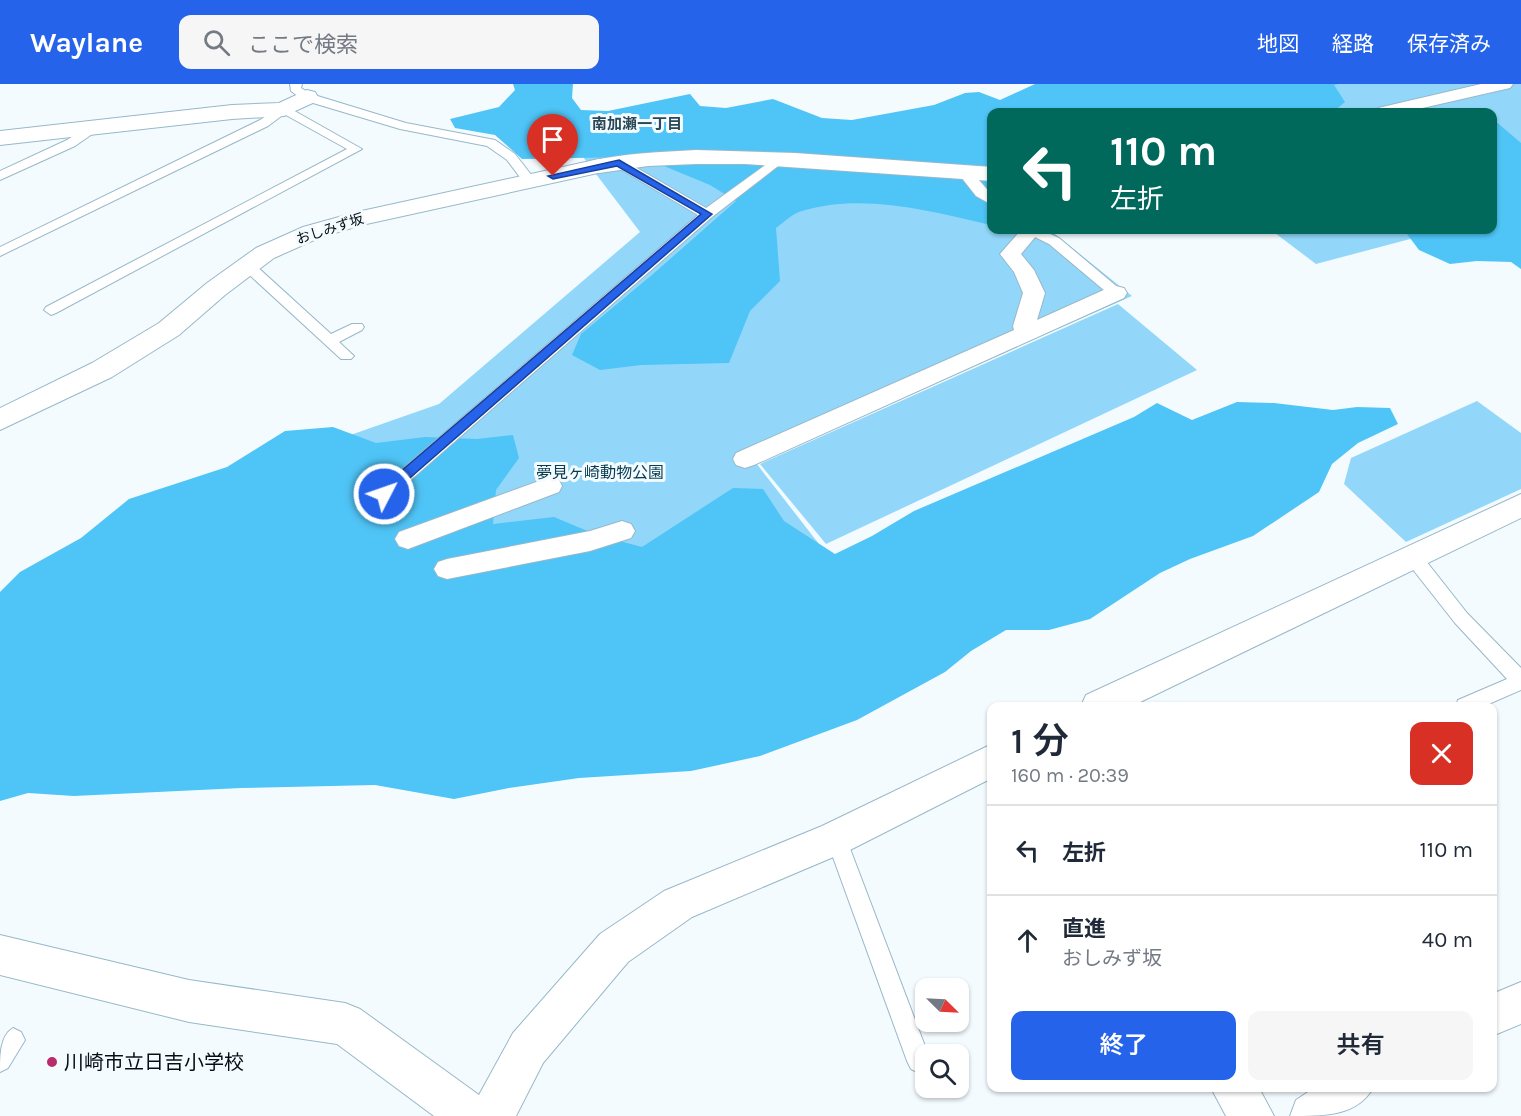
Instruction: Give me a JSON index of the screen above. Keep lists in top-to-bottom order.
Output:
{
  "streets": {
    "street": ["おしみず坂"]
  },
  "districts": ["南加瀬一丁目"],
  "parks": ["夢見ヶ崎動物公園"],
  "places": ["川崎市立日吉小学校"],
  "north": "bottom right",
  "page": {
    "header": "Waylane",
    "search": "ここで検索",
    "nav": ["地図", "経路", "保存済み"],
    "turn": ["110 m", "左折"],
    "heading": ["1 分", "160 m · 20:39"],
    "list": [
      {
        "name": "左折",
        "value": "110 m"
      },
      {
        "name": "直進",
        "note": "おしみず坂",
        "value": "40 m"
      }
    ],
    "buttons": ["終了", "共有"]
  }
}
